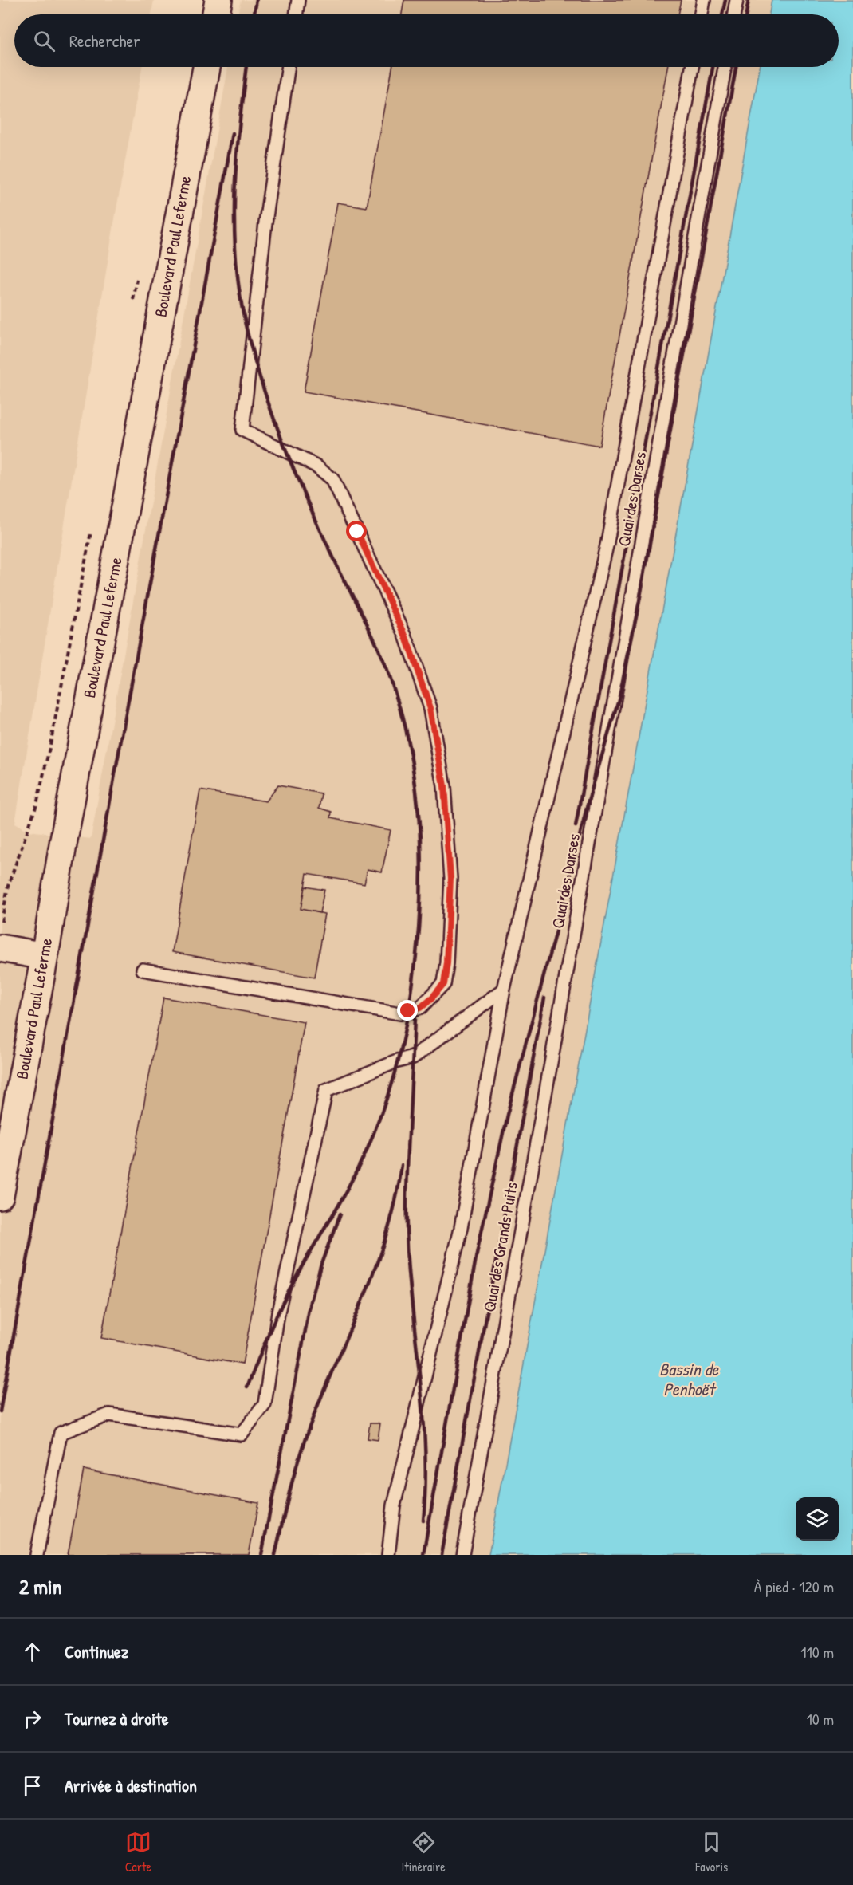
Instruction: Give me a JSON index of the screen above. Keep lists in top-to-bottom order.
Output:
{
  "streets": {
    "main road": ["Boulevard Paul Leferme"],
    "lane": ["Quai des Darses", "Quai des Grands Puits"]
  },
  "crossings": [
    ["Quai des Darses", "Quai des Grands Puits"]
  ],
  "water": ["Bassin de Penhoët"],
  "page": {
    "search": "Rechercher",
    "heading": ["2 min", "À pied · 120 m"],
    "list": [
      ["Continuez", "110 m"],
      ["Tournez à droite", "10 m"],
      "Arrivée à destination"
    ],
    "nav": ["Carte", "Itinéraire", "Favoris"]
  }
}
